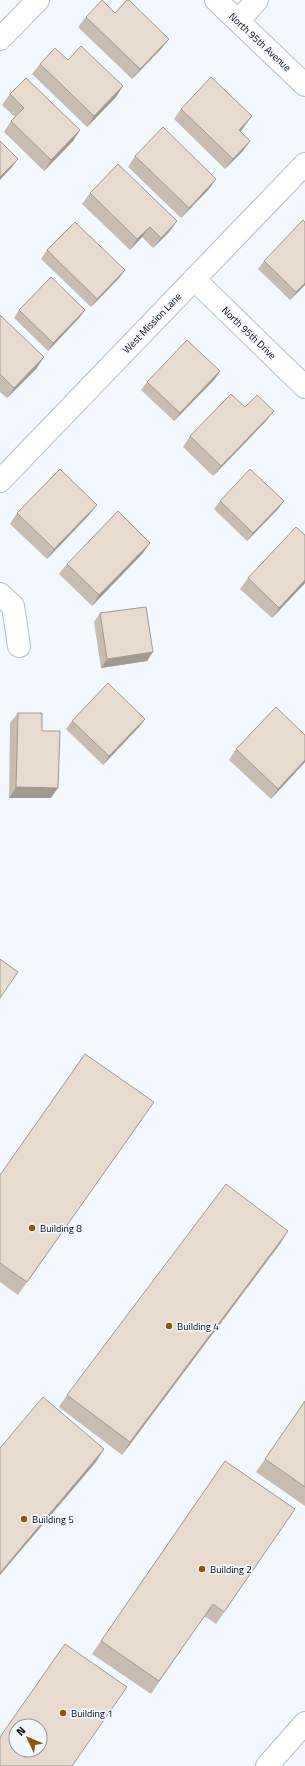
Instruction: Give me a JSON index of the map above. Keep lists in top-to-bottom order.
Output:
{
  "streets": {
    "street": ["North 95th Avenue", "West Mission Lane", "North 95th Drive"]
  },
  "crossings": [
    ["West Mission Lane", "North 95th Drive"]
  ],
  "places": [
    "Building 8",
    "Building 4",
    "Building 5",
    "Building 2",
    "Building 1"
  ],
  "north": "top left"
}
